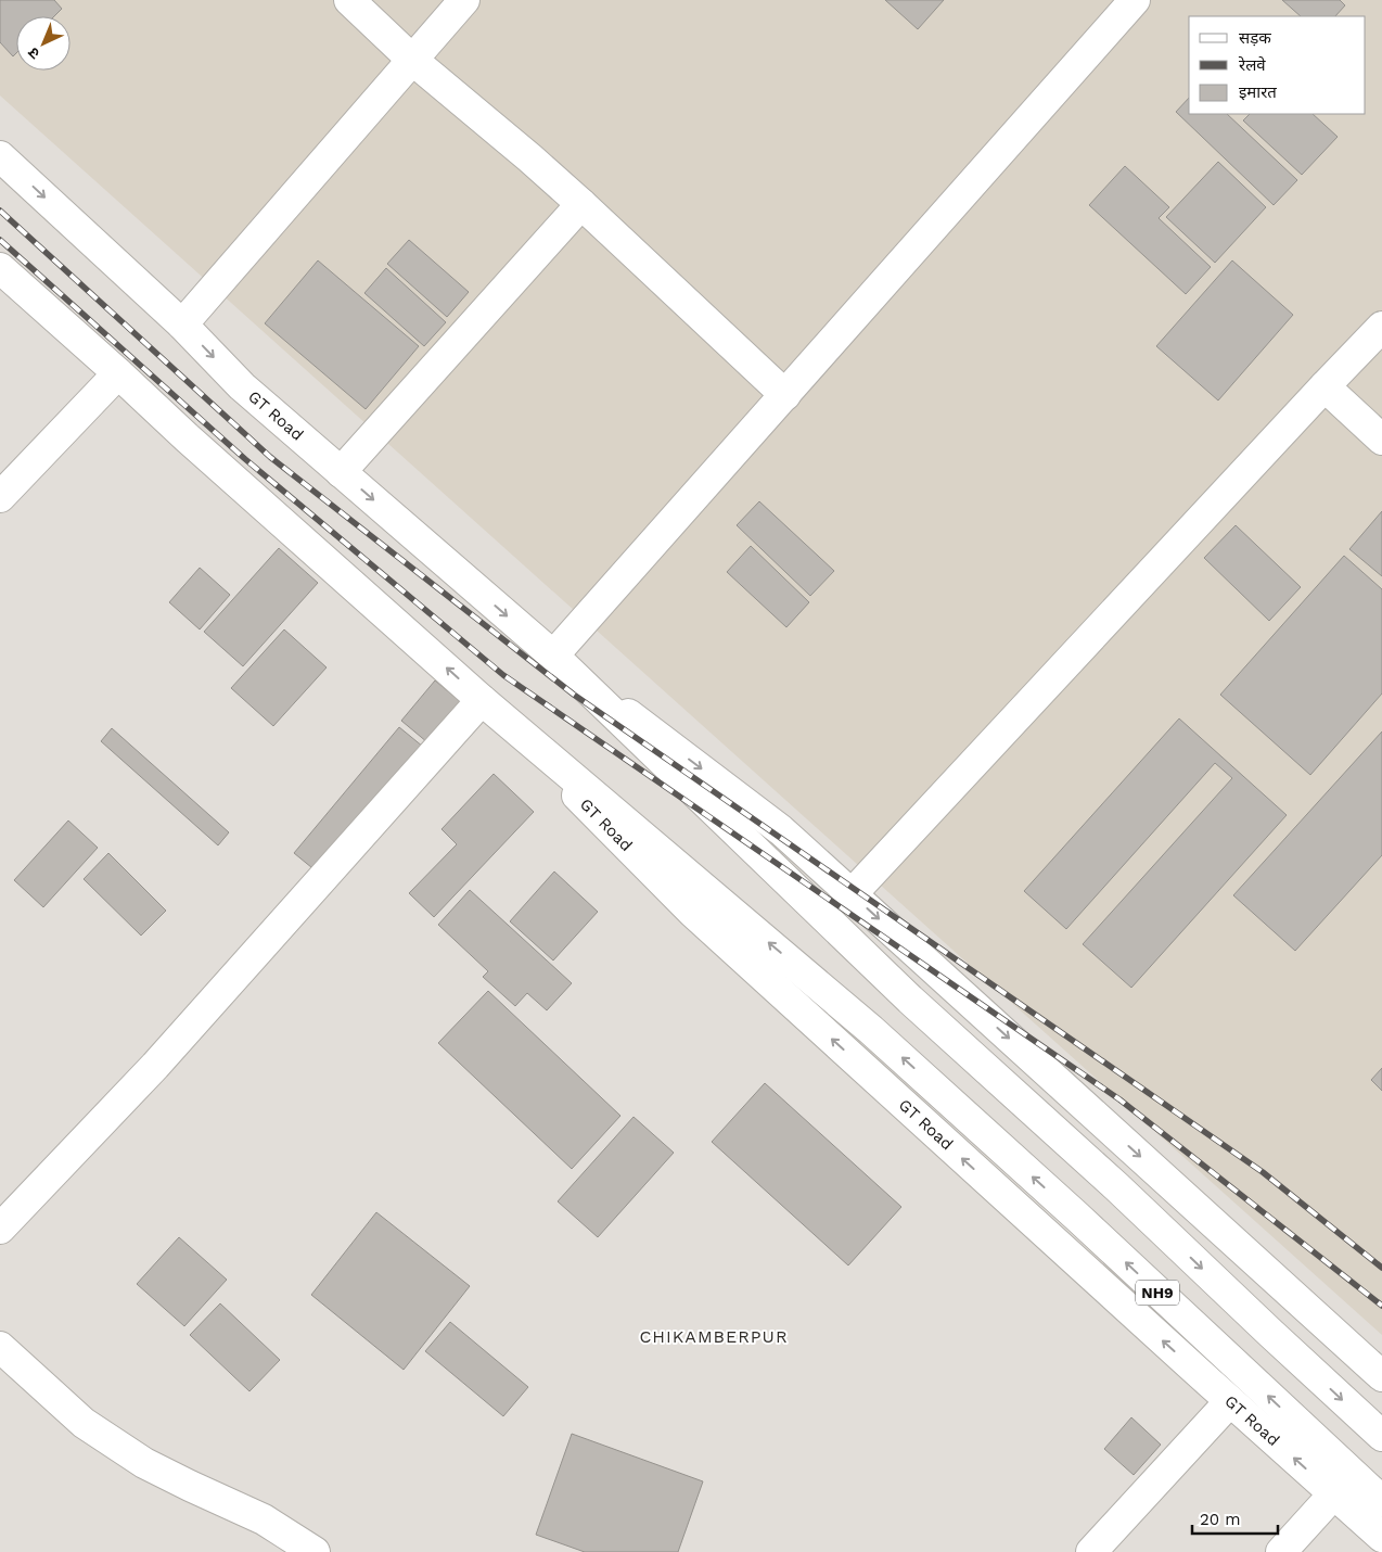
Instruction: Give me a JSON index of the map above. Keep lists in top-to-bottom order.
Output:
{
  "streets": {
    "main road": ["GT Road", "NH9"]
  },
  "districts": ["CHIKAMBERPUR"],
  "legend": ["सड़क", "रेलवे", "इमारत"],
  "scale_bar": "20 m",
  "north": "bottom left"
}
